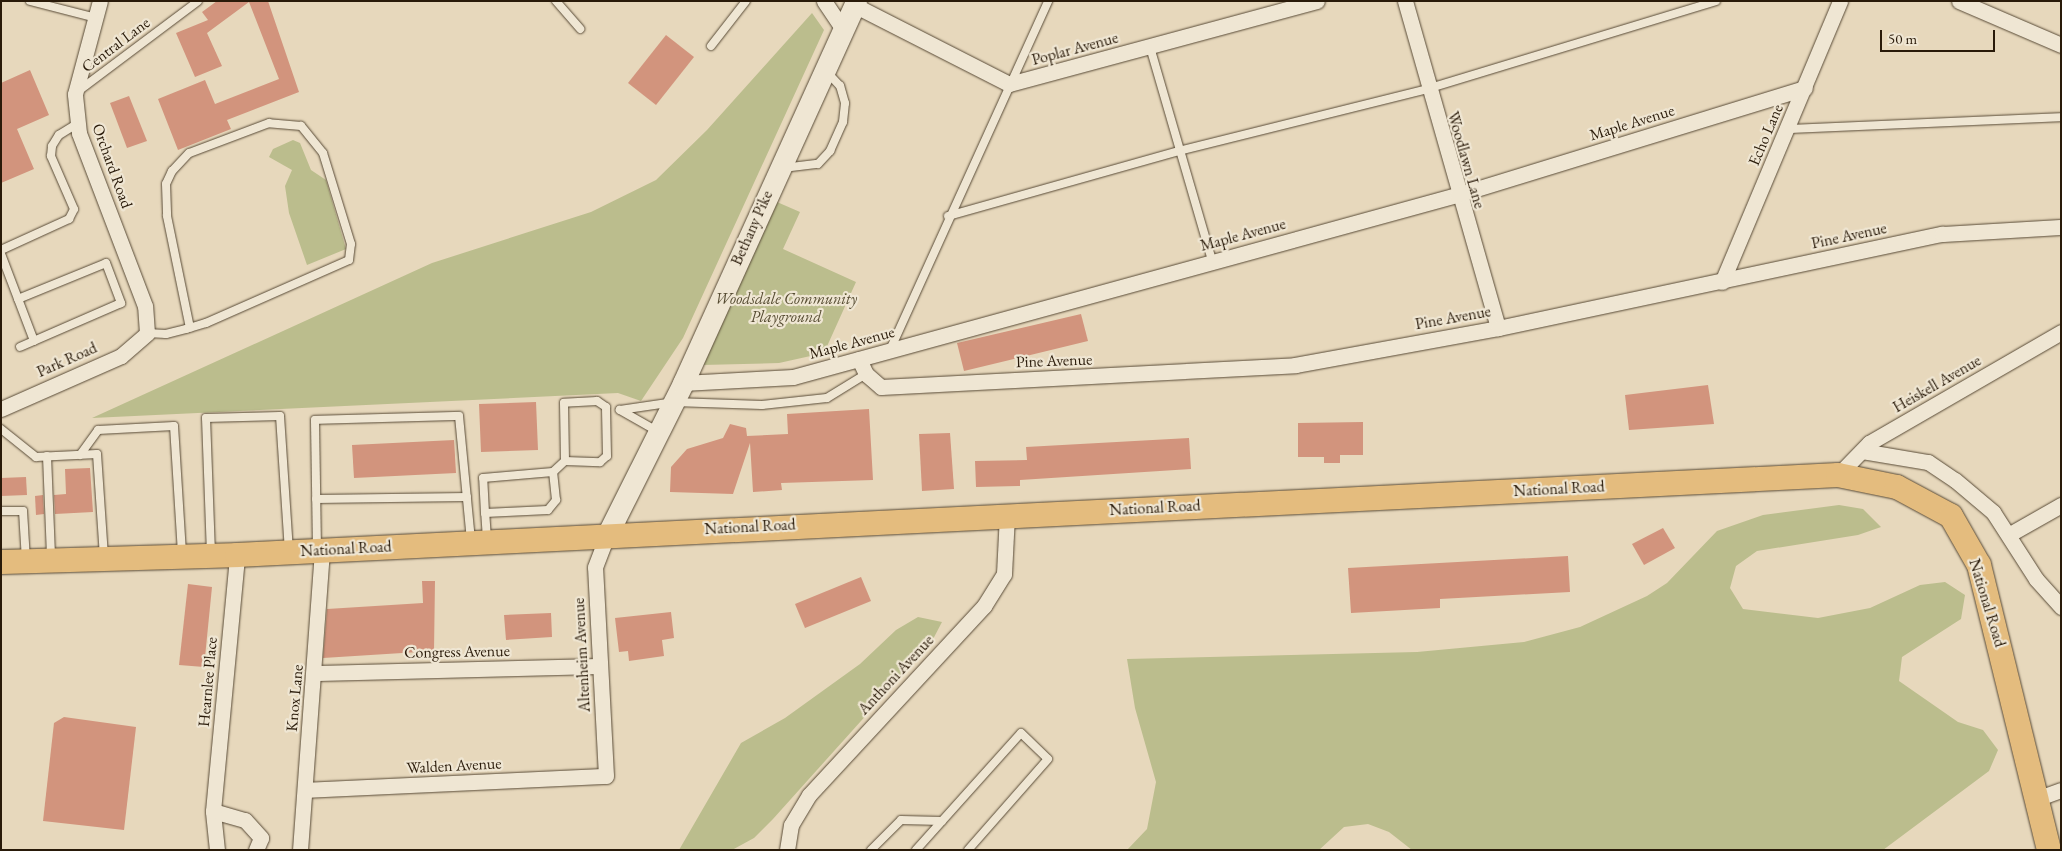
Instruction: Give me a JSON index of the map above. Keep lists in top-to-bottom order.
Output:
{
  "streets": {
    "main road": ["Bethany Pike", "National Road"],
    "street": [
      "Poplar Avenue",
      "Maple Avenue",
      "Echo Lane",
      "Woodlawn Lane",
      "Orchard Road",
      "Pine Avenue",
      "Park Road",
      "Heiskell Avenue",
      "Congress Avenue",
      "Altenheim Avenue",
      "Anthoni Avenue",
      "Hearnlee Place",
      "Knox Lane",
      "Walden Avenue"
    ],
    "lane": ["Central Lane"]
  },
  "crossings": [
    ["Central Lane", "Orchard Road"],
    ["Maple Avenue", "Echo Lane"],
    ["Maple Avenue", "Woodlawn Lane"],
    ["Maple Avenue", "Bethany Pike"],
    ["Echo Lane", "Pine Avenue"],
    ["Woodlawn Lane", "Pine Avenue"],
    ["Orchard Road", "Park Road"],
    ["Bethany Pike", "National Road"],
    ["Bethany Pike", "Altenheim Avenue"],
    ["Heiskell Avenue", "National Road"],
    ["National Road", "Altenheim Avenue"],
    ["National Road", "Anthoni Avenue"],
    ["National Road", "Hearnlee Place"],
    ["National Road", "Knox Lane"],
    ["Congress Avenue", "Altenheim Avenue"],
    ["Congress Avenue", "Knox Lane"],
    ["Altenheim Avenue", "Walden Avenue"],
    ["Knox Lane", "Walden Avenue"]
  ],
  "parks": ["Woodsdale Community Playground"],
  "scale_bar": "50 m"
}
